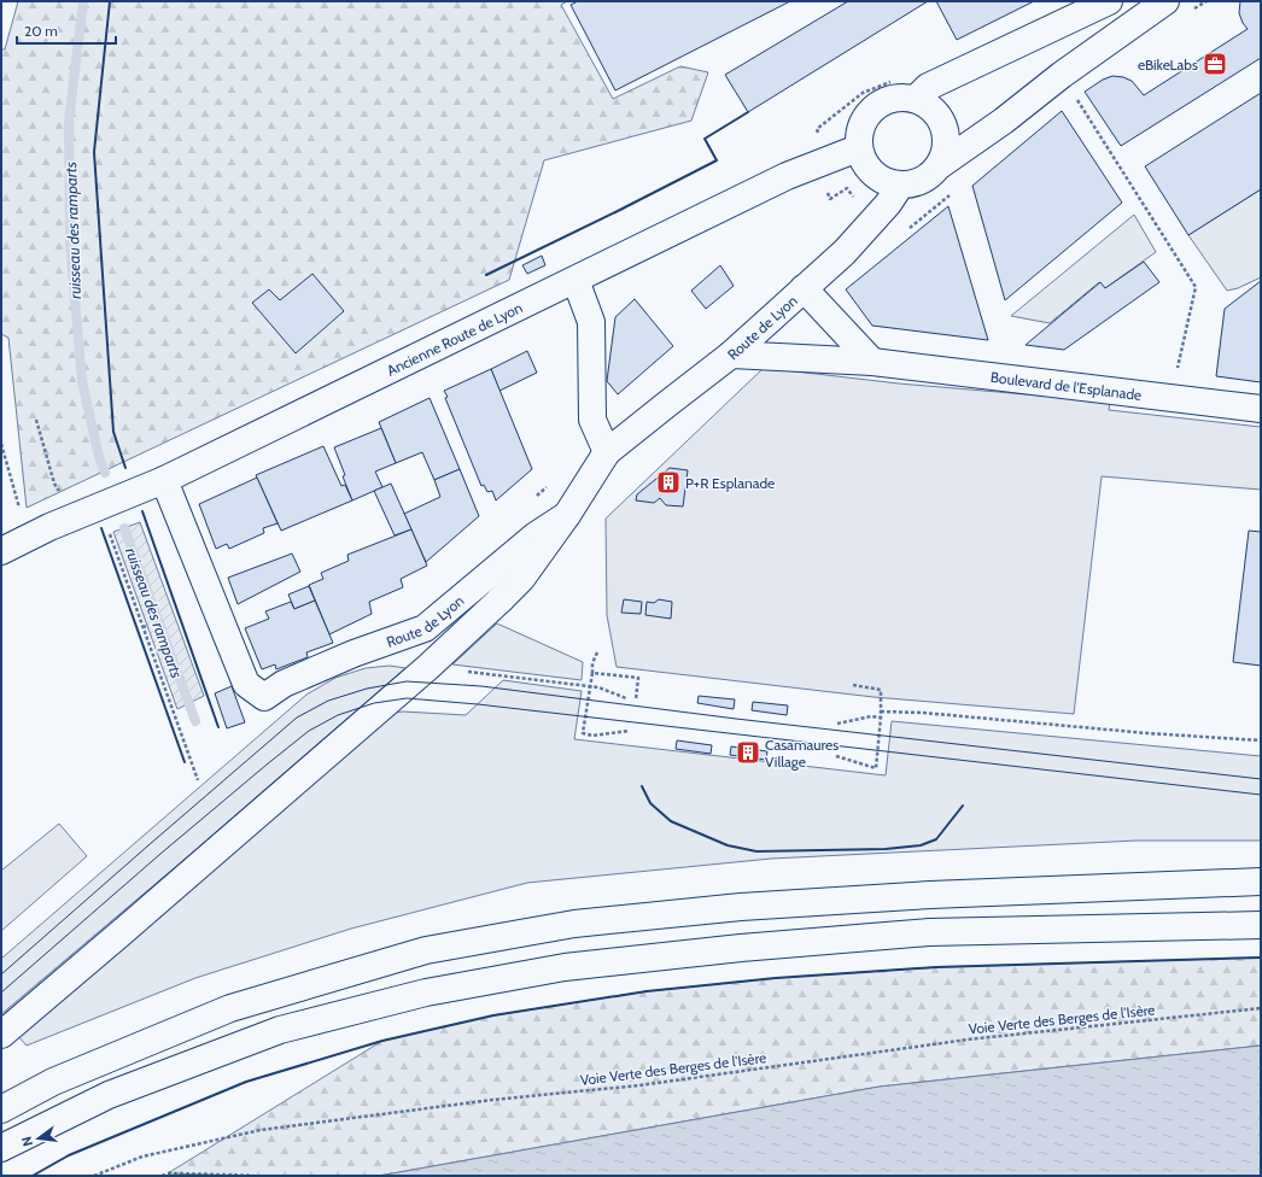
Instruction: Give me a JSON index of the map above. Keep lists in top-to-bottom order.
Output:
{
  "streets": {
    "main road": ["Route de Lyon", "Ancienne Route de Lyon", "Boulevard de l'Esplanade"],
    "path": ["Voie Verte des Berges de l'Isère"]
  },
  "crossings": [
    ["Route de Lyon", "Ancienne Route de Lyon"],
    ["Route de Lyon", "Boulevard de l'Esplanade"]
  ],
  "water": ["ruisseau des ramparts"],
  "places": {
    "office": ["eBikeLabs"],
    "building": ["P+R Esplanade", "Casamaures Village"]
  },
  "scale_bar": "20 m",
  "north": "left"
}
